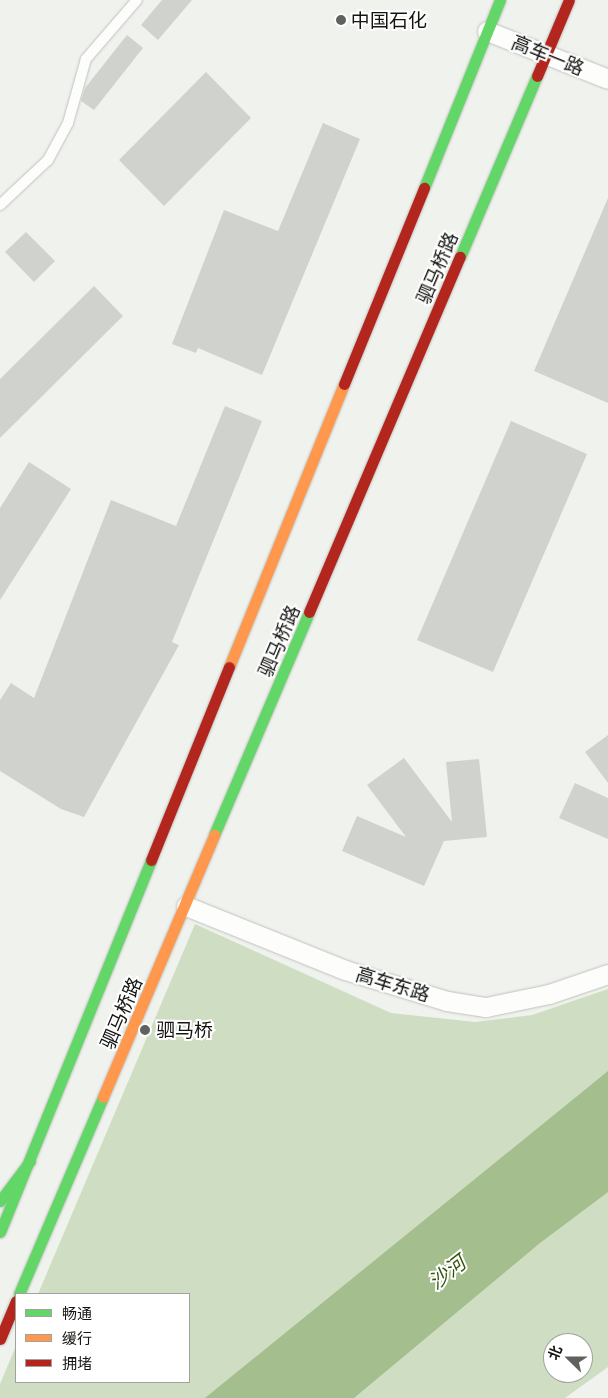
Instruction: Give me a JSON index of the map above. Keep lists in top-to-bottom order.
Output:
{
  "streets": {
    "main road": ["驷马桥路"],
    "street": ["高车一路", "高车东路"]
  },
  "crossings": [
    ["高车一路", "驷马桥路"],
    ["驷马桥路", "高车东路"]
  ],
  "water": ["沙河"],
  "places": ["中国石化", "驷马桥"],
  "legend": ["畅通", "缓行", "拥堵"],
  "north": "left"
}
